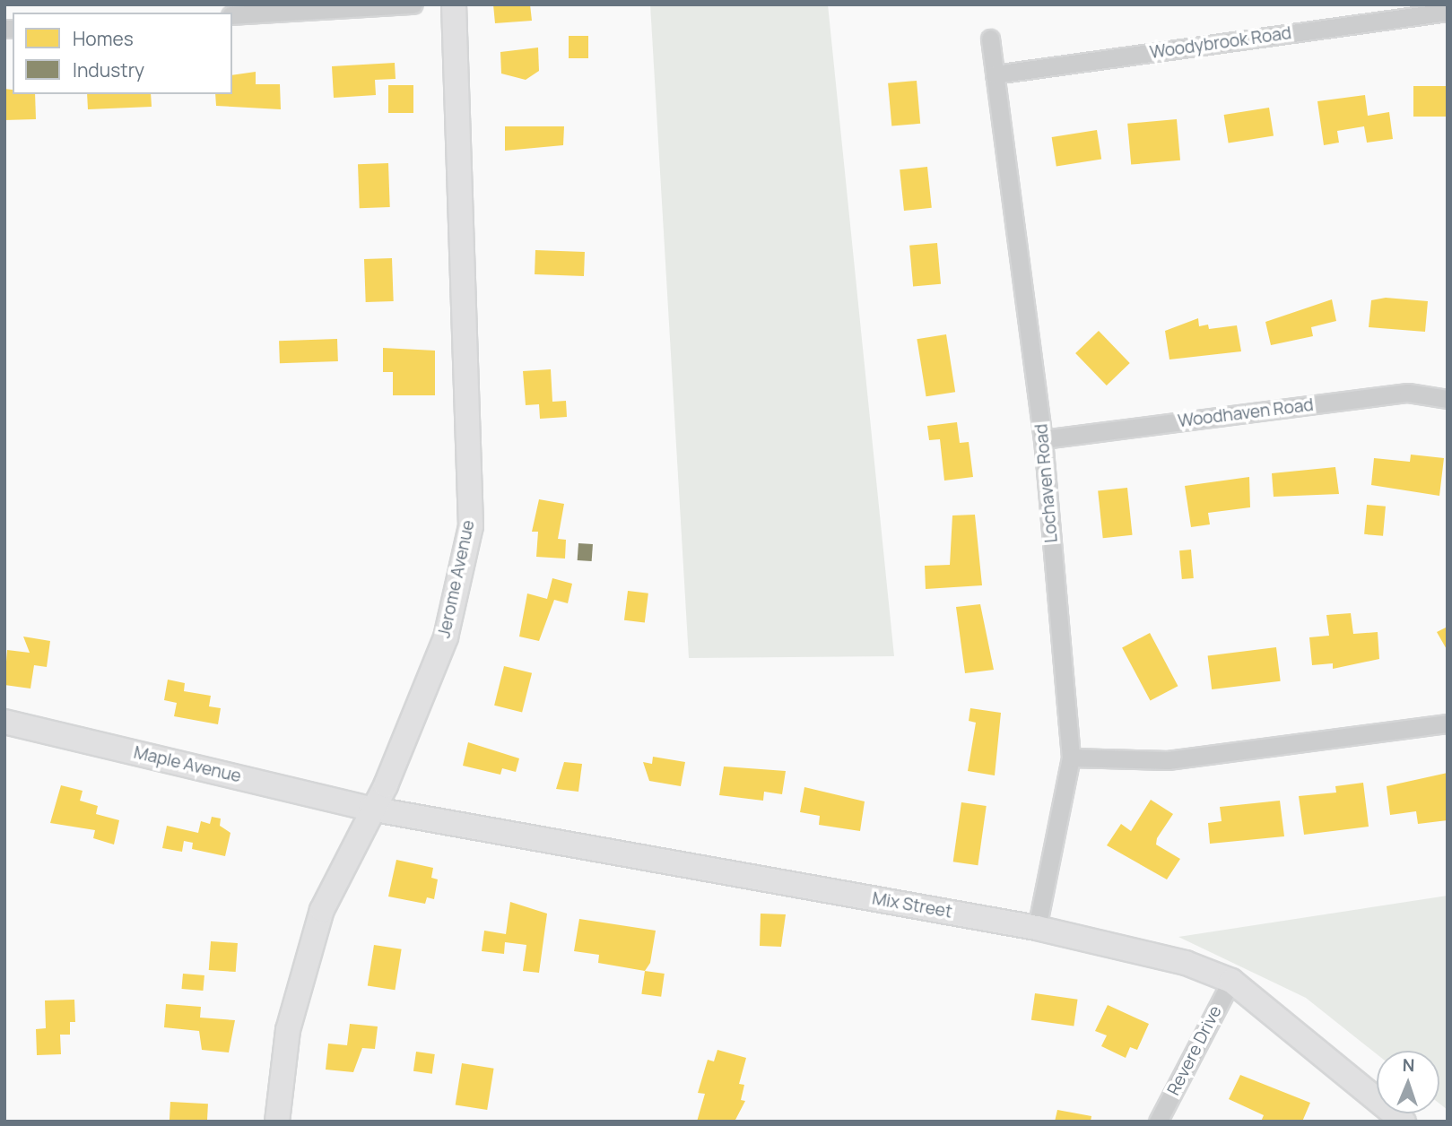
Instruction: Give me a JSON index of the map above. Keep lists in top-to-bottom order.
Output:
{
  "streets": {
    "main road": ["Jerome Avenue", "Maple Avenue", "Mix Street"],
    "street": [
      "Woodybrook Road",
      "Woodhaven Road",
      "Lochaven Road",
      "Revere Drive"
    ]
  },
  "crossings": [
    ["Woodybrook Road", "Lochaven Road"],
    ["Woodhaven Road", "Lochaven Road"],
    ["Lochaven Road", "Mix Street"],
    ["Jerome Avenue", "Maple Avenue"],
    ["Jerome Avenue", "Mix Street"],
    ["Maple Avenue", "Mix Street"],
    ["Mix Street", "Revere Drive"]
  ],
  "legend": ["Homes", "Industry"],
  "north": "top"
}
